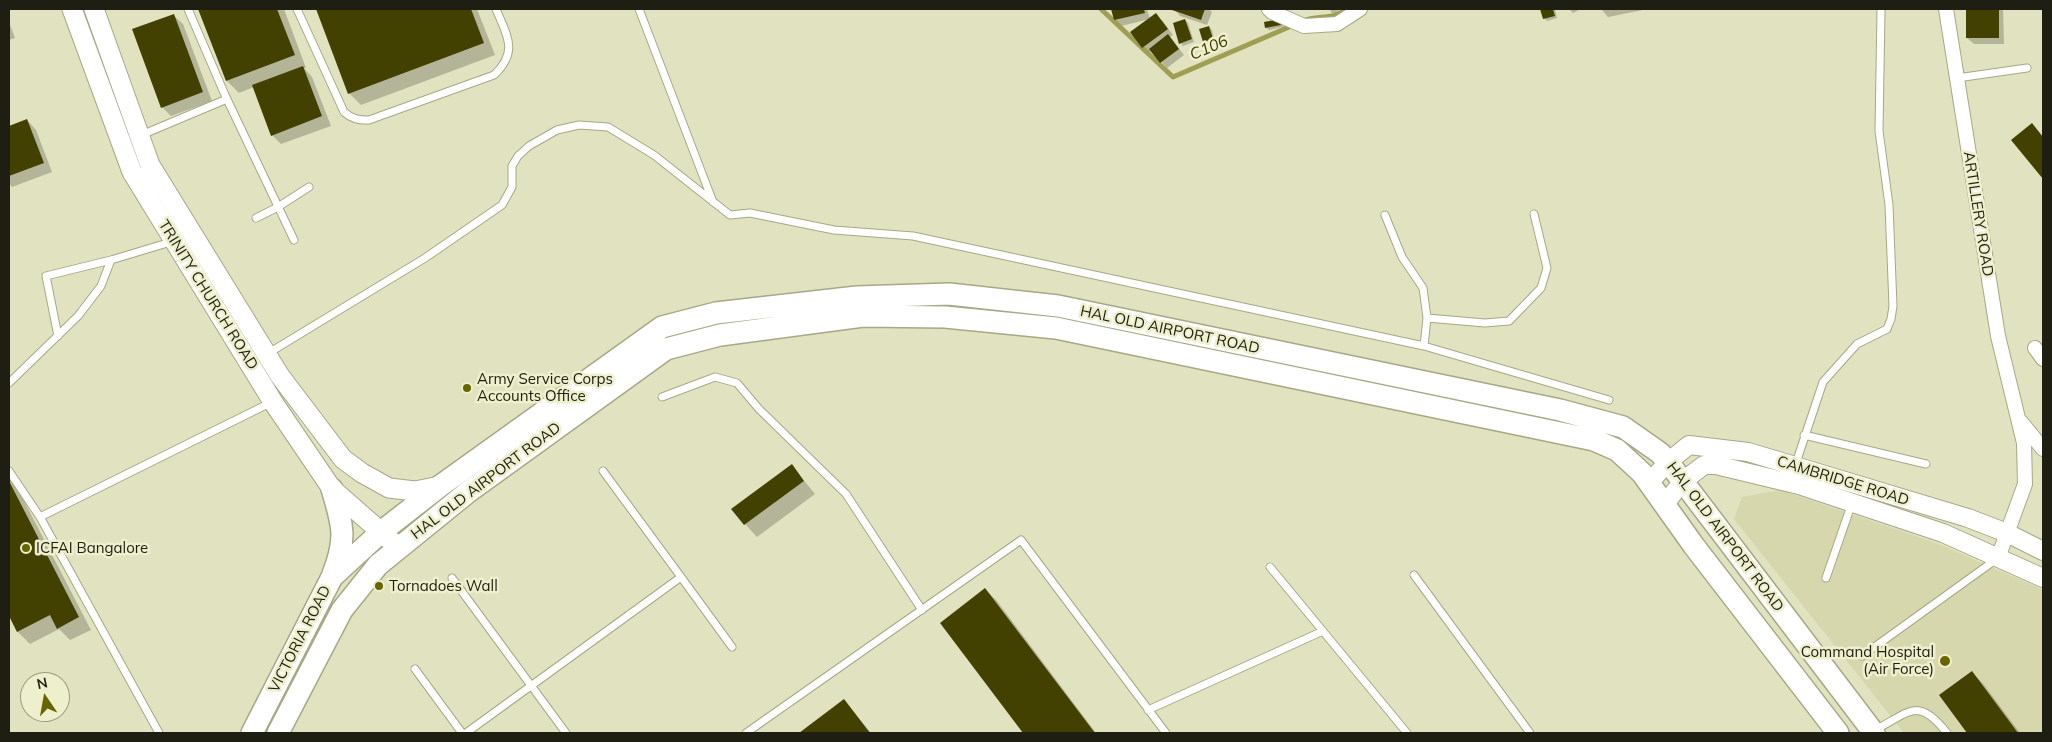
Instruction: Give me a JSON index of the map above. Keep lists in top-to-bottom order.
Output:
{
  "streets": {
    "main road": ["TRINITY CHURCH ROAD", "HAL OLD AIRPORT ROAD", "VICTORIA ROAD"],
    "street": ["ARTILLERY ROAD", "CAMBRIDGE ROAD"]
  },
  "crossings": [
    ["ARTILLERY ROAD", "CAMBRIDGE ROAD"],
    ["TRINITY CHURCH ROAD", "HAL OLD AIRPORT ROAD"],
    ["TRINITY CHURCH ROAD", "VICTORIA ROAD"],
    ["HAL OLD AIRPORT ROAD", "CAMBRIDGE ROAD"],
    ["HAL OLD AIRPORT ROAD", "VICTORIA ROAD"]
  ],
  "water": ["C106"],
  "places": [
    "Army Service Corps Accounts Office",
    "ICFAI Bangalore",
    "Tornadoes Wall",
    "Command Hospital (Air Force)"
  ],
  "north": "top"
}
